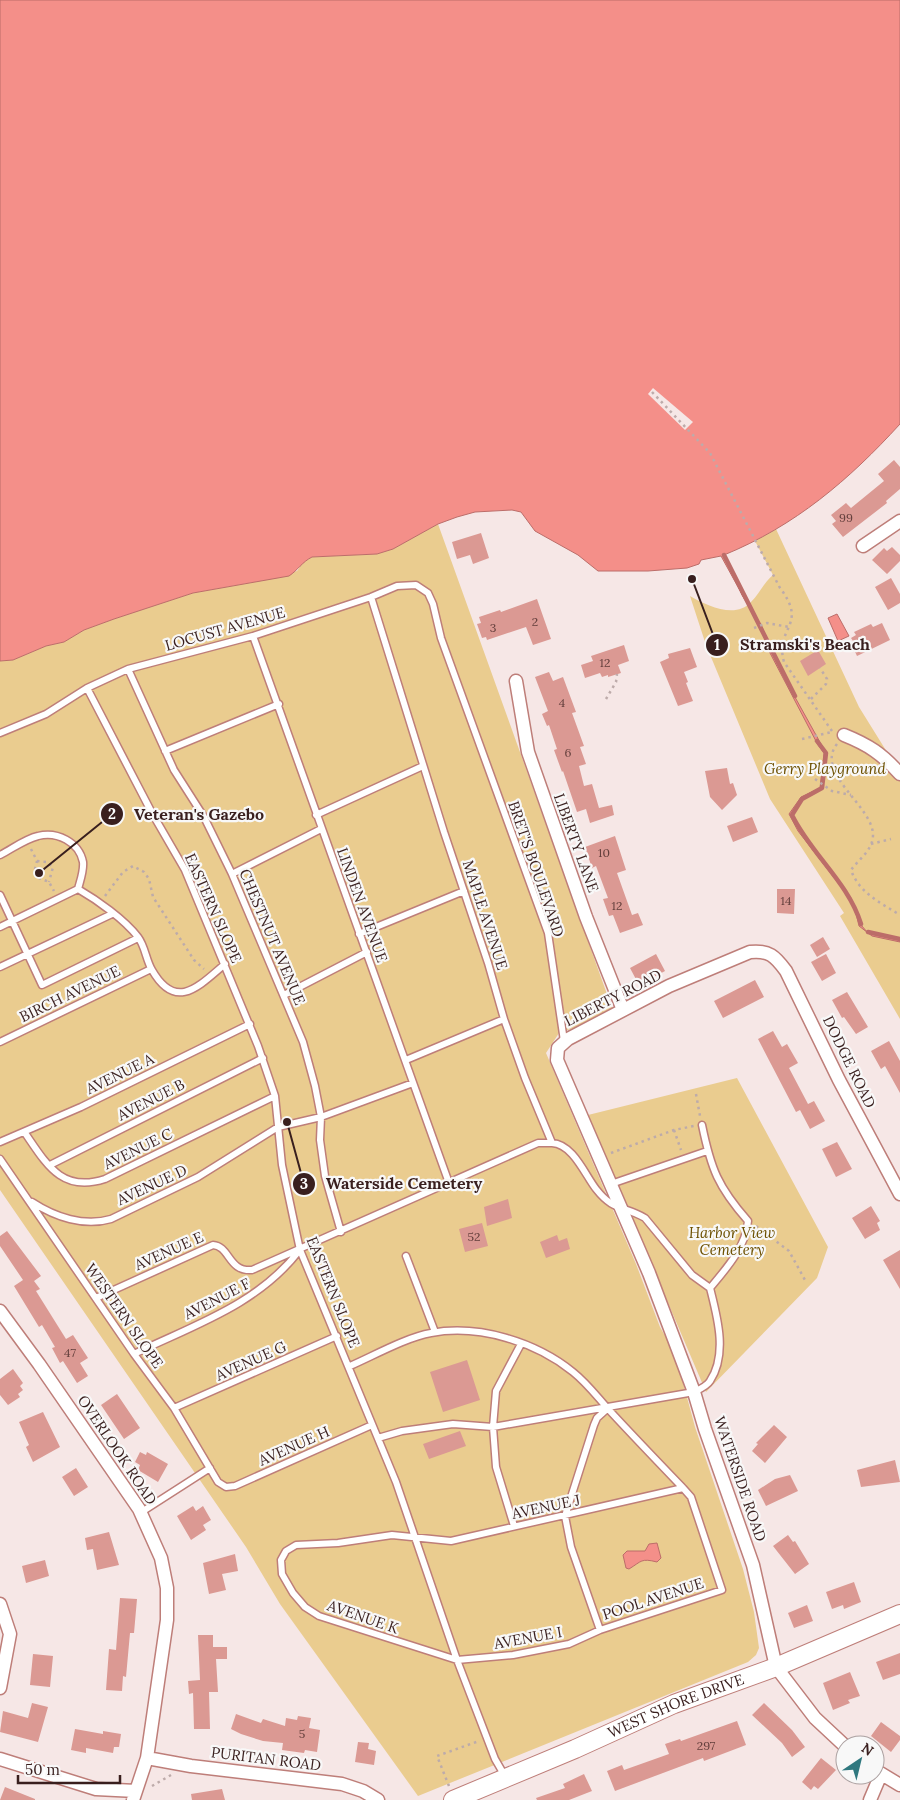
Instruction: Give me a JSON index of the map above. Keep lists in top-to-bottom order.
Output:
{
  "streets": {
    "street": [
      "LIBERTY LANE",
      "LIBERTY ROAD",
      "DODGE ROAD",
      "OVERLOOK ROAD",
      "WATERSIDE ROAD",
      "WEST SHORE DRIVE",
      "PURITAN ROAD"
    ],
    "lane": [
      "LOCUST AVENUE",
      "BRET'S BOULEVARD",
      "LINDEN AVENUE",
      "EASTERN SLOPE",
      "MAPLE AVENUE",
      "CHESTNUT AVENUE",
      "BIRCH AVENUE",
      "AVENUE A",
      "AVENUE B",
      "AVENUE C",
      "AVENUE D",
      "AVENUE E",
      "AVENUE F",
      "WESTERN SLOPE",
      "AVENUE G",
      "AVENUE H",
      "AVENUE J",
      "POOL AVENUE",
      "AVENUE K",
      "AVENUE I"
    ]
  },
  "crossings": [
    ["LOCUST AVENUE", "BRET'S BOULEVARD"],
    ["LOCUST AVENUE", "LINDEN AVENUE"],
    ["LOCUST AVENUE", "EASTERN SLOPE"],
    ["LOCUST AVENUE", "MAPLE AVENUE"],
    ["LOCUST AVENUE", "CHESTNUT AVENUE"],
    ["LIBERTY LANE", "LIBERTY ROAD"],
    ["BRET'S BOULEVARD", "LIBERTY ROAD"],
    ["LINDEN AVENUE", "AVENUE D"],
    ["EASTERN SLOPE", "AVENUE A"],
    ["EASTERN SLOPE", "AVENUE B"],
    ["EASTERN SLOPE", "AVENUE C"],
    ["EASTERN SLOPE", "AVENUE D"],
    ["EASTERN SLOPE", "AVENUE E"],
    ["EASTERN SLOPE", "AVENUE F"],
    ["EASTERN SLOPE", "AVENUE G"],
    ["EASTERN SLOPE", "AVENUE H"],
    ["EASTERN SLOPE", "AVENUE J"],
    ["EASTERN SLOPE", "AVENUE K"],
    ["EASTERN SLOPE", "AVENUE I"],
    ["EASTERN SLOPE", "WEST SHORE DRIVE"],
    ["CHESTNUT AVENUE", "AVENUE D"],
    ["LIBERTY ROAD", "DODGE ROAD"],
    ["LIBERTY ROAD", "WATERSIDE ROAD"],
    ["AVENUE A", "AVENUE C"],
    ["AVENUE B", "AVENUE C"],
    ["AVENUE D", "WESTERN SLOPE"],
    ["AVENUE E", "AVENUE F"],
    ["AVENUE E", "WESTERN SLOPE"],
    ["AVENUE F", "WESTERN SLOPE"],
    ["WESTERN SLOPE", "AVENUE G"],
    ["WESTERN SLOPE", "AVENUE H"],
    ["OVERLOOK ROAD", "PURITAN ROAD"],
    ["WATERSIDE ROAD", "WEST SHORE DRIVE"],
    ["AVENUE J", "POOL AVENUE"],
    ["AVENUE J", "AVENUE K"],
    ["POOL AVENUE", "AVENUE I"],
    ["AVENUE K", "AVENUE I"]
  ],
  "parks": ["Gerry Playground", "Harbor View Cemetery"],
  "places": ["Stramski's Beach", "Veteran's Gazebo", "Waterside Cemetery"],
  "house_numbers": [
    "99",
    "2",
    "3",
    "12",
    "4",
    "6",
    "10",
    "14",
    "12",
    "52",
    "47",
    "5",
    "297"
  ],
  "scale_bar": "50 m",
  "north": "top right"
}
